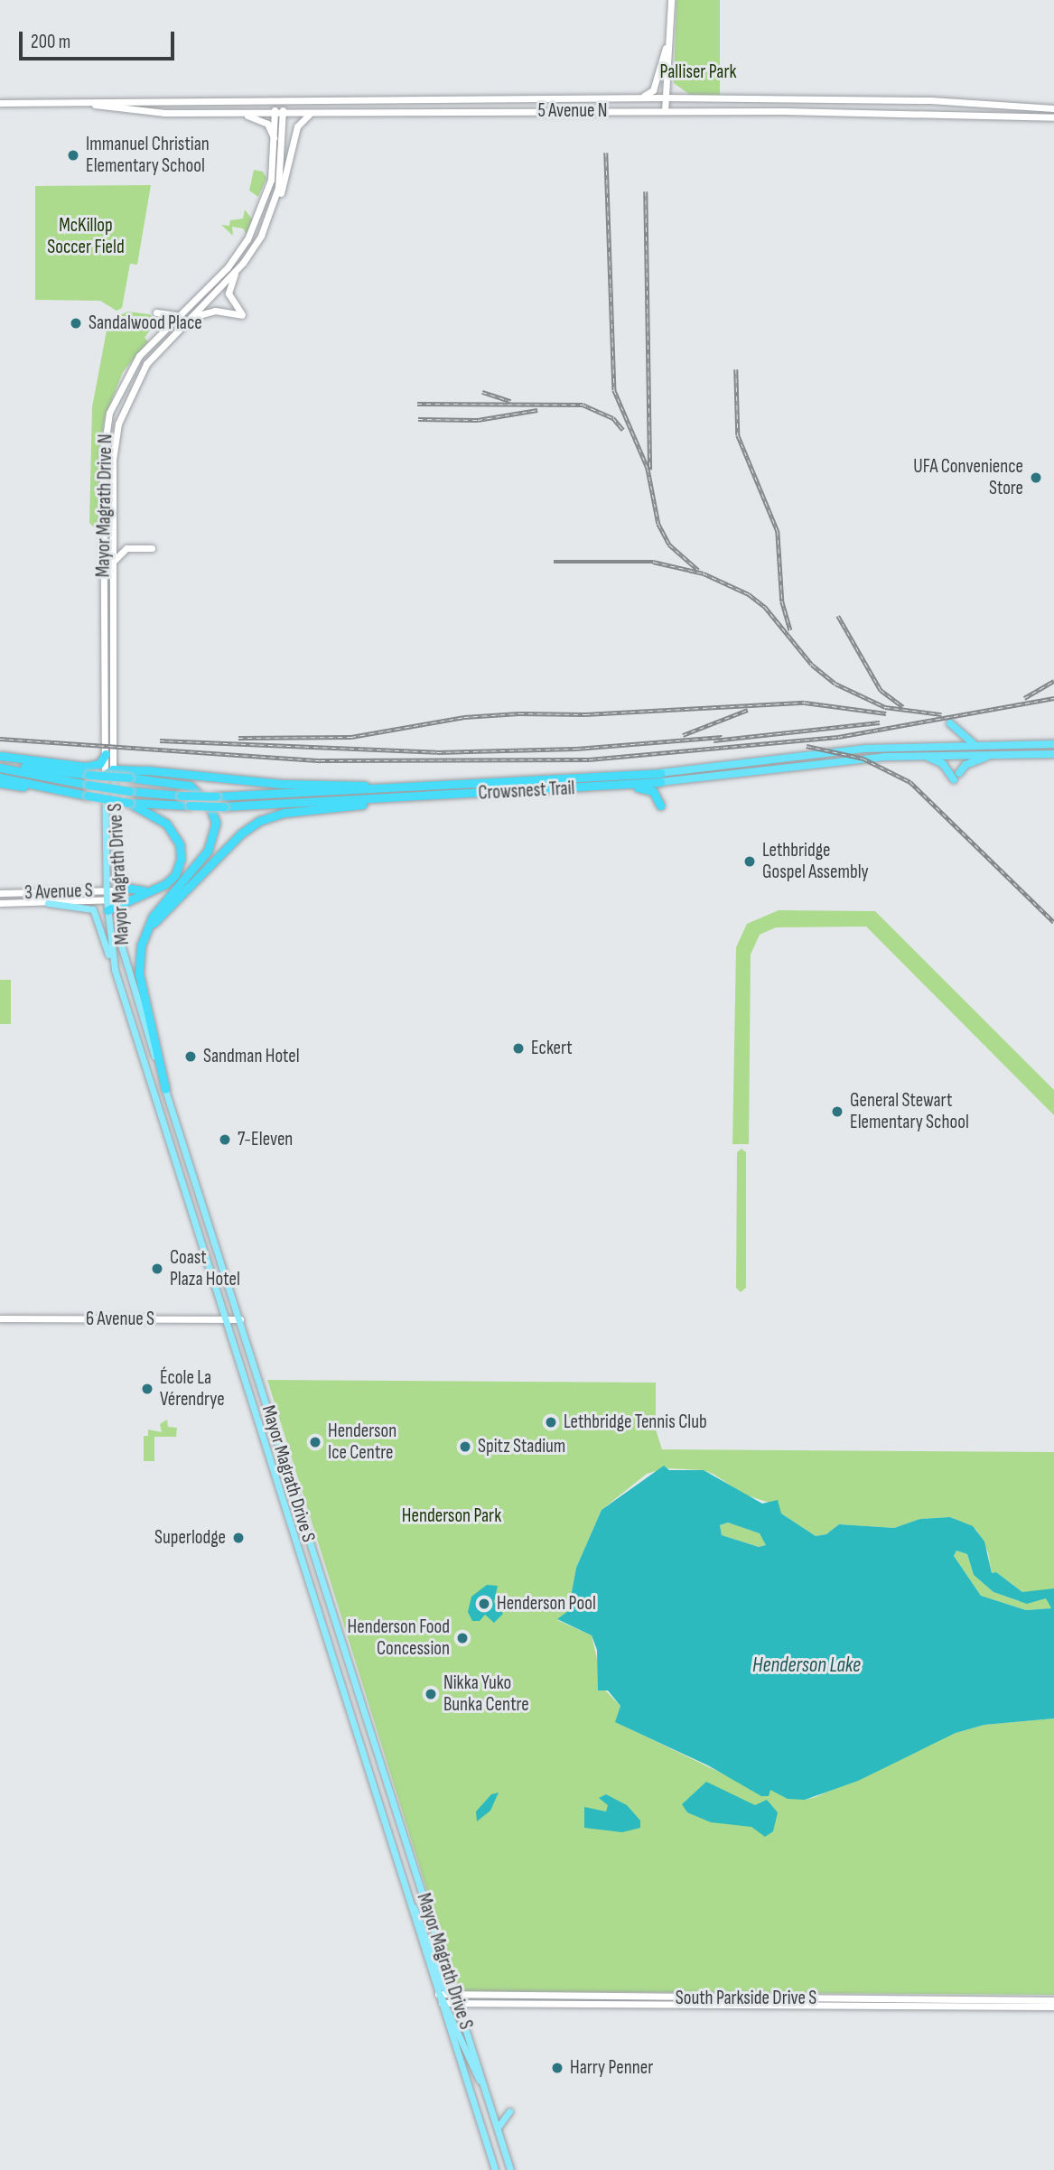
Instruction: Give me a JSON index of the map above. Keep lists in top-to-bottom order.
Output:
{
  "streets": {
    "highway": ["Crowsnest Trail"],
    "main road": [
      "5 Avenue N",
      "Mayor Magrath Drive N",
      "Mayor Magrath Drive S",
      "3 Avenue S",
      "6 Avenue S",
      "South Parkside Drive S"
    ]
  },
  "crossings": [
    ["5 Avenue N", "Mayor Magrath Drive N"],
    ["Mayor Magrath Drive N", "Mayor Magrath Drive S"],
    ["Mayor Magrath Drive S", "3 Avenue S"],
    ["Mayor Magrath Drive S", "6 Avenue S"],
    ["Mayor Magrath Drive S", "South Parkside Drive S"]
  ],
  "water": ["Henderson Lake"],
  "parks": ["Palliser Park", "McKillop Soccer Field", "Henderson Park"],
  "places": [
    "Immanuel Christian Elementary School",
    "Sandalwood Place",
    "UFA Convenience Store",
    "Lethbridge Gospel Assembly",
    "Eckert",
    "Sandman Hotel",
    "General Stewart Elementary School",
    "7-Eleven",
    "Coast Plaza Hotel",
    "École La Vérendrye",
    "Lethbridge Tennis Club",
    "Henderson Ice Centre",
    "Spitz Stadium",
    "Superlodge",
    "Henderson Pool",
    "Henderson Food Concession",
    "Nikka Yuko Bunka Centre",
    "Harry Penner"
  ],
  "scale_bar": "200 m"
}
